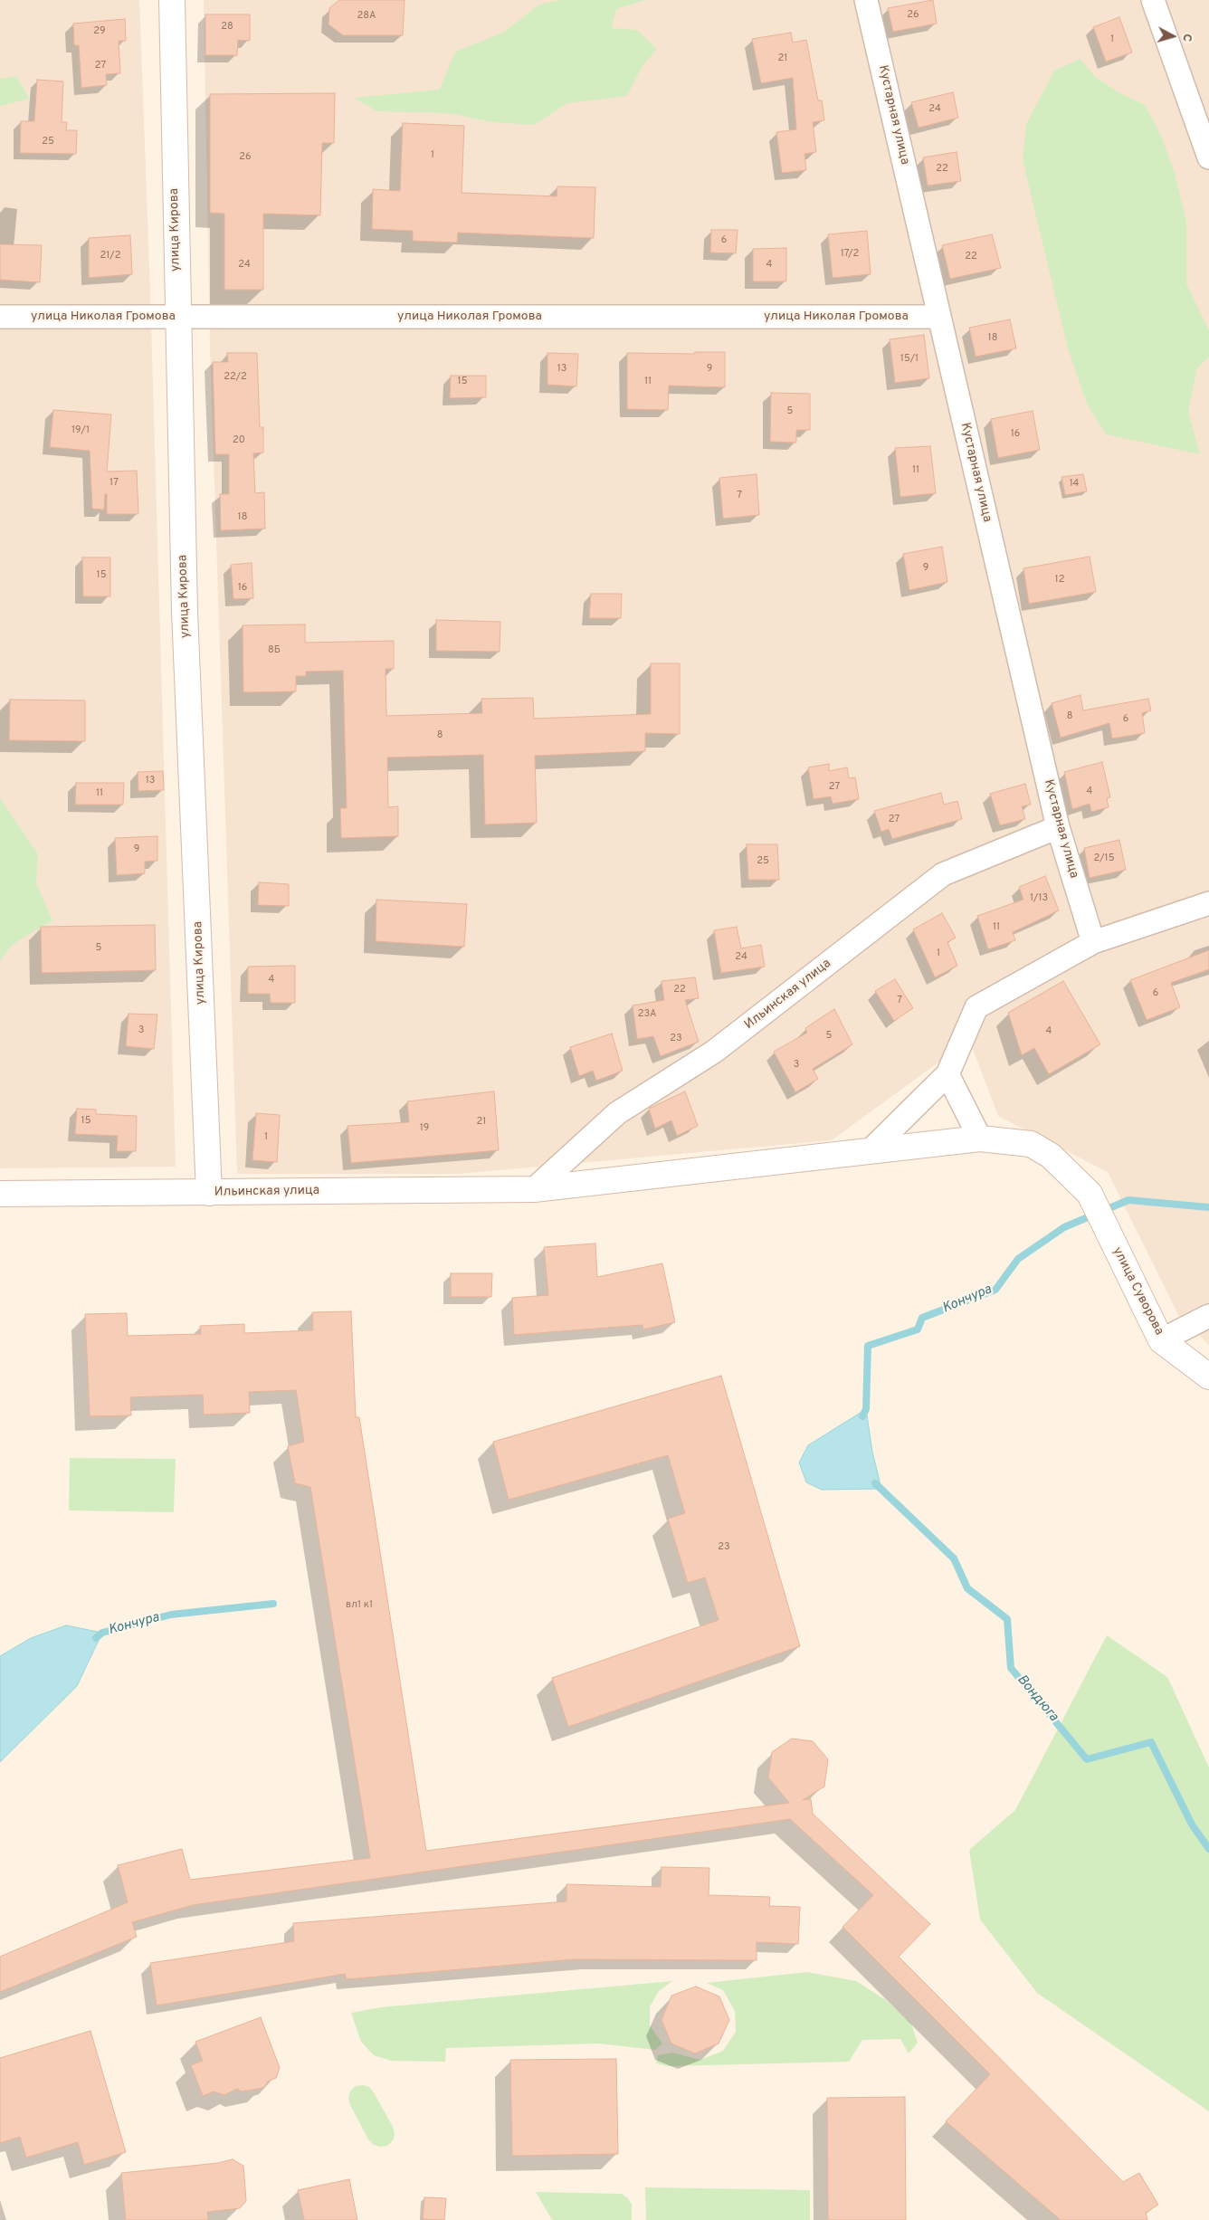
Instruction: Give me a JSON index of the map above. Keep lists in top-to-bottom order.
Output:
{
  "streets": {
    "main road": ["улица Кирова", "Ильинская улица", "улица Суворова"],
    "street": ["Кустарная улица", "улица Николая Громова"]
  },
  "crossings": [
    ["Кустарная улица", "улица Николая Громова"],
    ["Кустарная улица", "Ильинская улица"],
    ["улица Кирова", "улица Николая Громова"],
    ["улица Кирова", "Ильинская улица"],
    ["Ильинская улица", "улица Суворова"]
  ],
  "water": ["Кончура", "Вондюга"],
  "house_numbers": [
    "26",
    "28А",
    "28",
    "29",
    "1",
    "21",
    "27",
    "24",
    "25",
    "1",
    "26",
    "22",
    "6",
    "17/2",
    "21/2",
    "22",
    "24",
    "4",
    "18",
    "15/1",
    "13",
    "9",
    "22/2",
    "15",
    "11",
    "5",
    "19/1",
    "16",
    "20",
    "11",
    "17",
    "14",
    "7",
    "18",
    "9",
    "15",
    "12",
    "16",
    "8Б",
    "8",
    "6",
    "8",
    "13",
    "27",
    "4",
    "11",
    "27",
    "9",
    "2/15",
    "25",
    "1/13",
    "11",
    "5",
    "1",
    "24",
    "4",
    "22",
    "6",
    "7",
    "23А",
    "3",
    "4",
    "5",
    "23",
    "3",
    "15",
    "21",
    "19",
    "1",
    "23",
    "вл1 к1"
  ],
  "north": "right"
}
